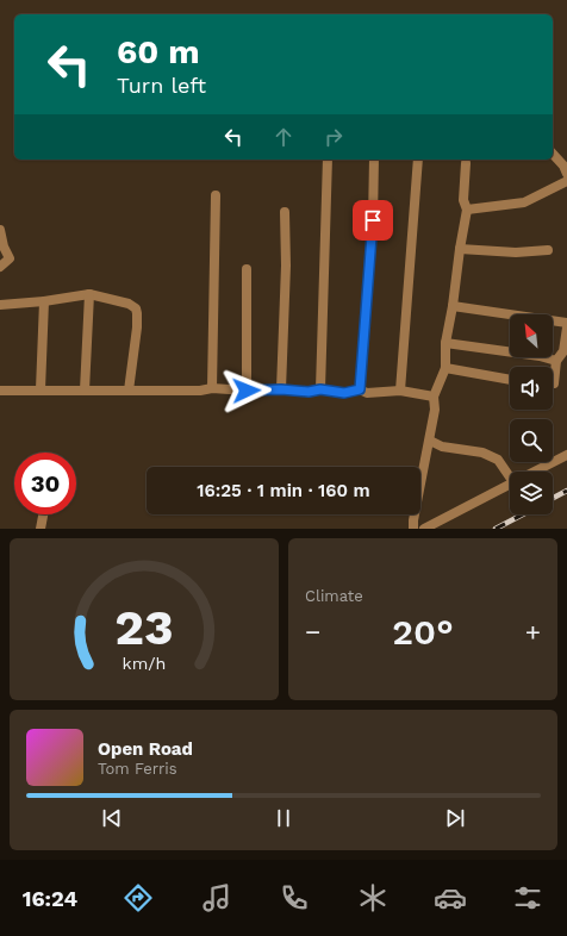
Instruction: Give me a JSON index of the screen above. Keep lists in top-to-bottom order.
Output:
{
  "north": "top left",
  "page": {
    "turn": ["60 m", "Turn left"],
    "limit": "30",
    "trip": "16:25 · 1 min · 160 m",
    "tile": "Climate",
    "heat": ["−", "20°", "+"],
    "song": ["Open Road", "Tom Ferris"],
    "tabs": "16:24",
    "gauge": ["23", "km/h"]
  }
}
